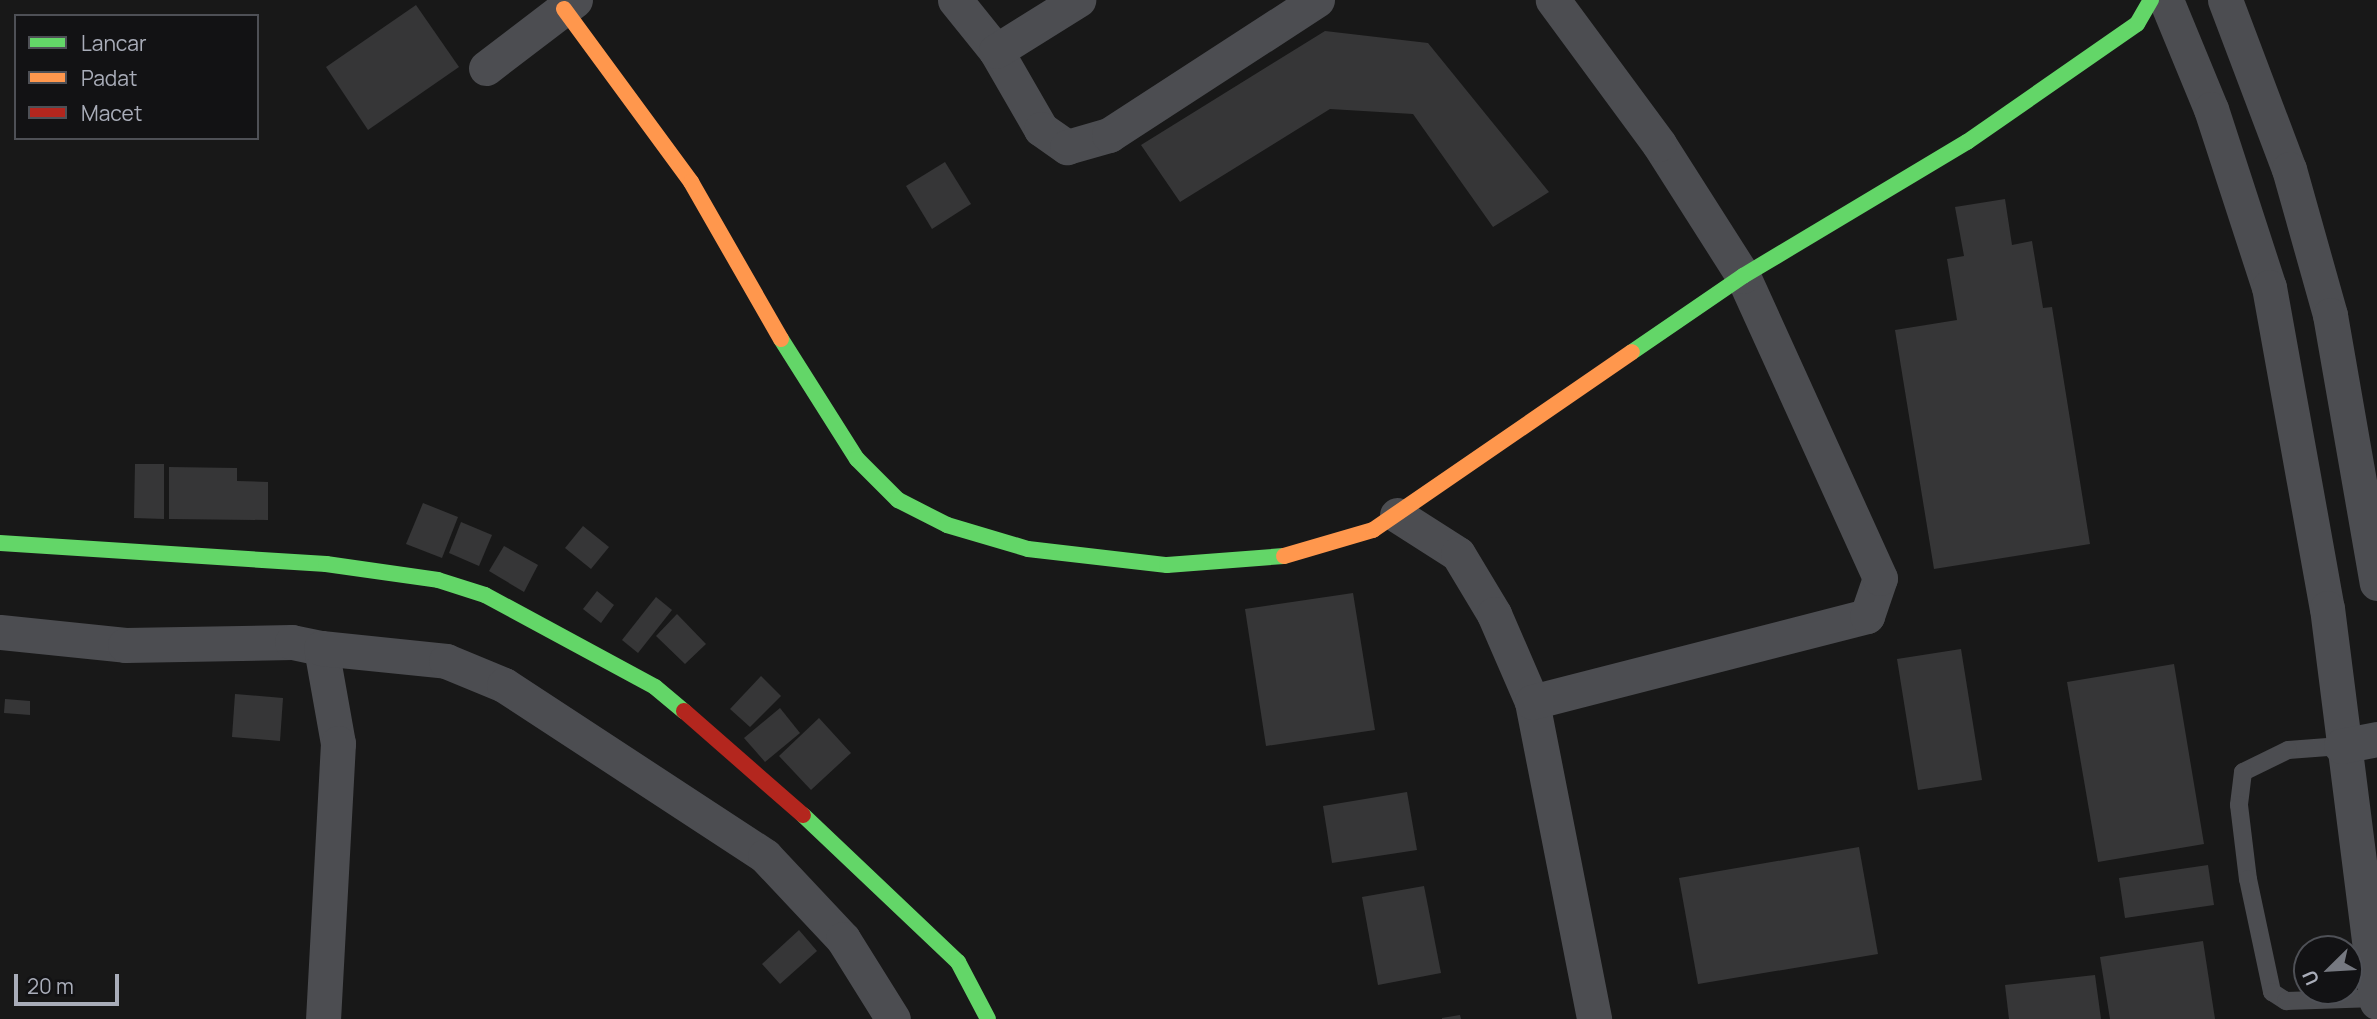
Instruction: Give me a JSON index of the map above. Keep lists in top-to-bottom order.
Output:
{
  "legend": ["Lancar", "Padat", "Macet"],
  "scale_bar": "20 m",
  "north": "bottom left"
}
